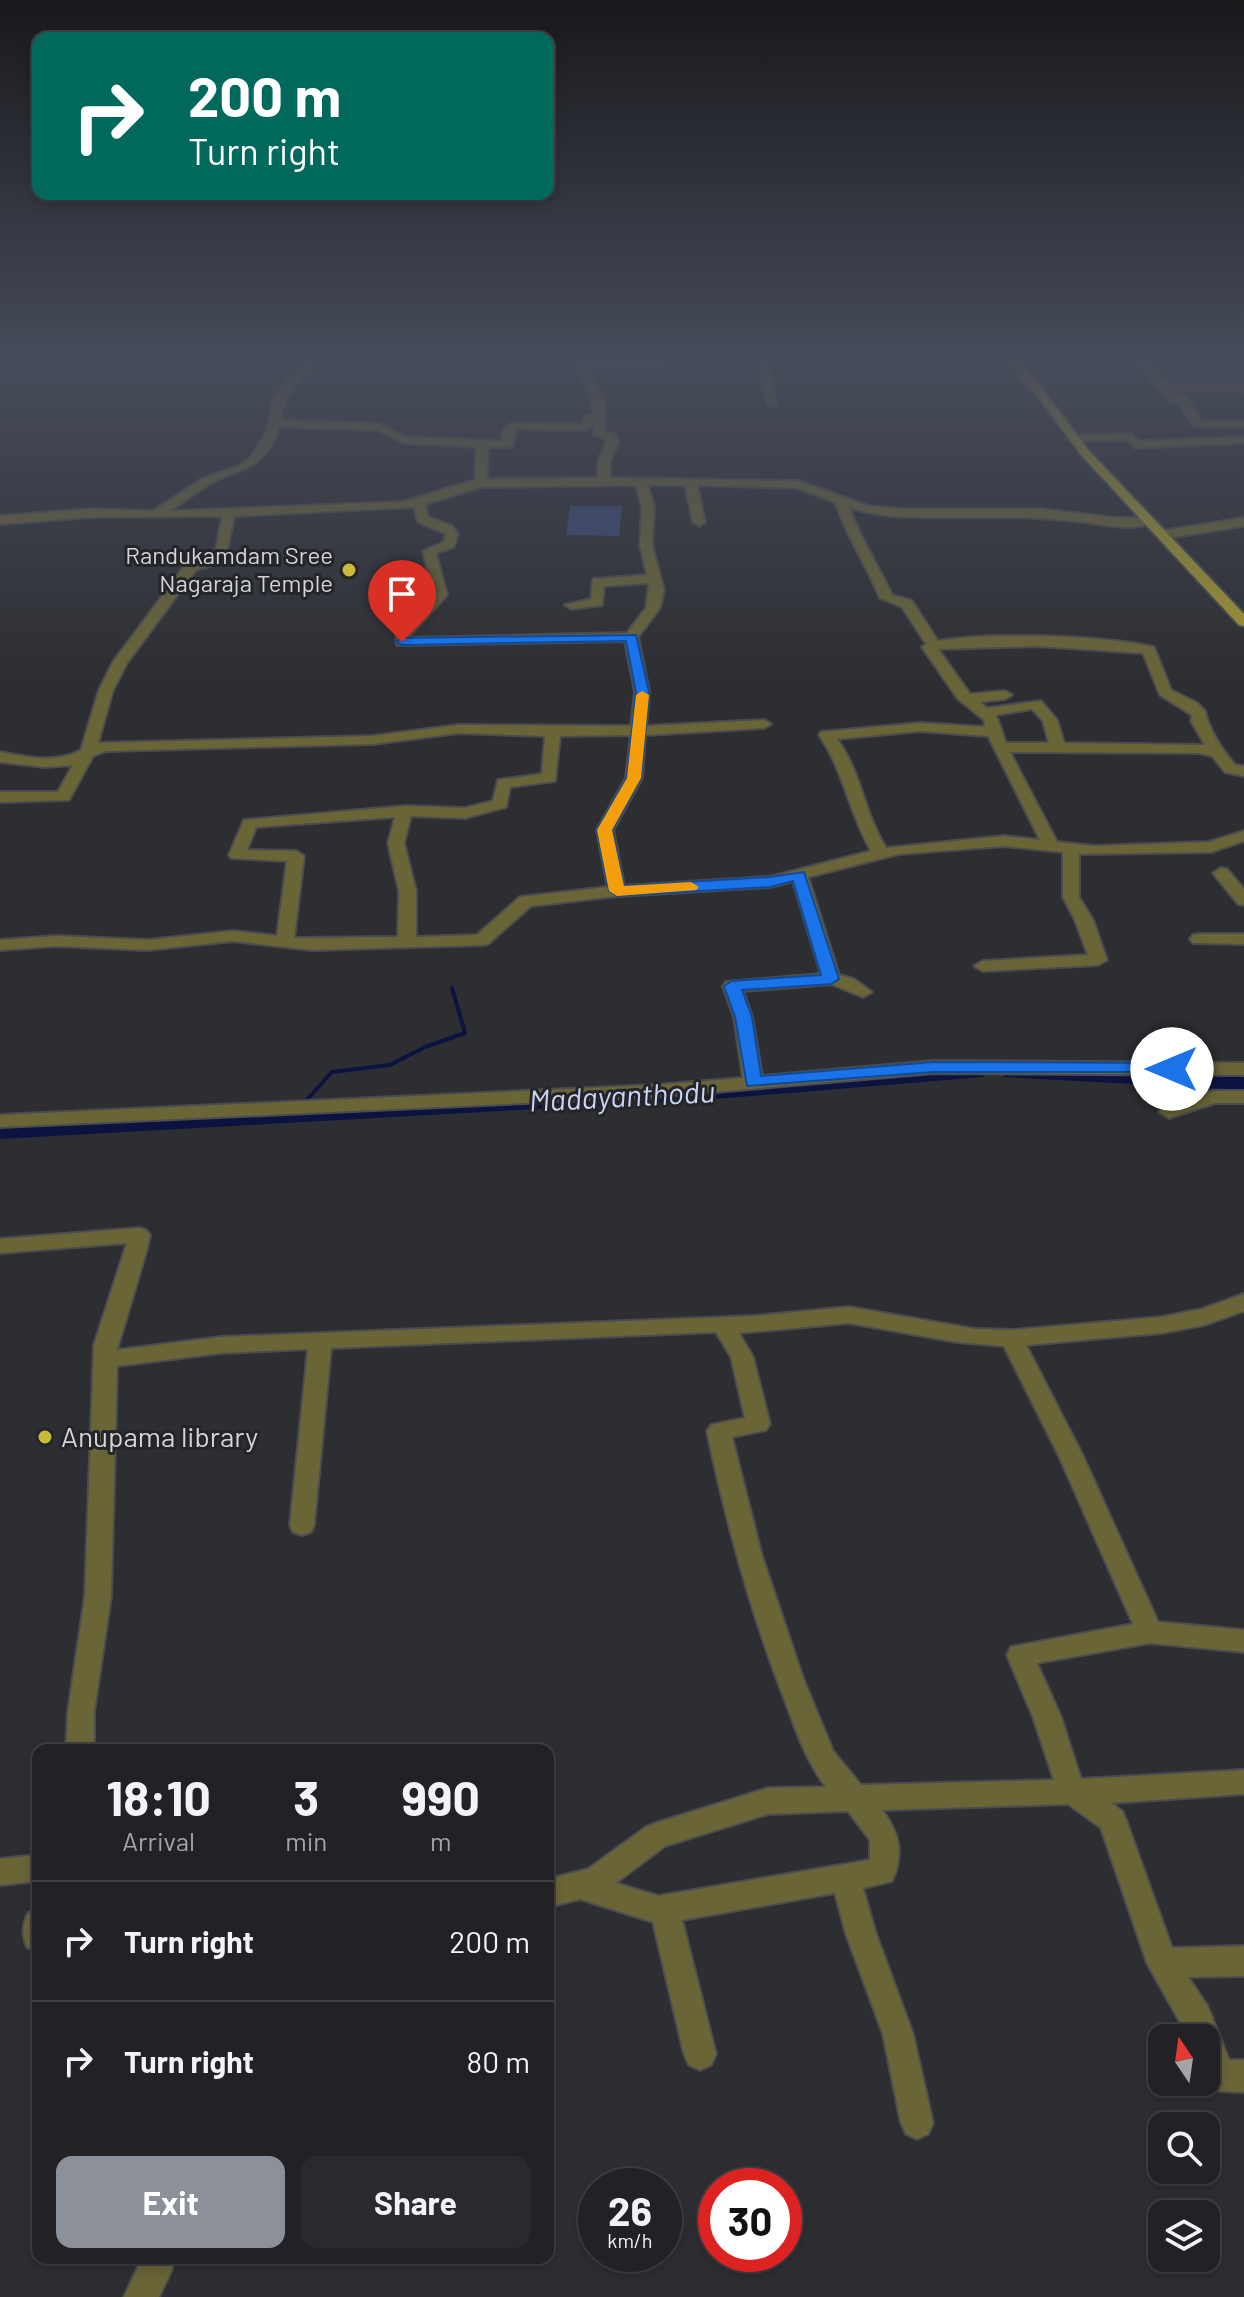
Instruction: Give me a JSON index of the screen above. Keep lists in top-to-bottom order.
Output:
{
  "water": ["Madayanthodu"],
  "places": ["Randukamdam Sree Nagaraja Temple", "Anupama library"],
  "north": "top",
  "page": {
    "turn": ["200 m", "Turn right"],
    "eta": [
      "18:10",
      "Arrival",
      "3",
      "min",
      "990",
      "m"
    ],
    "list": [
      {
        "name": "Turn right",
        "value": "200 m"
      },
      {
        "name": "Turn right",
        "value": "80 m"
      }
    ],
    "buttons": ["Exit", "Share"],
    "speed": "26 km/h",
    "limit": "30"
  }
}
